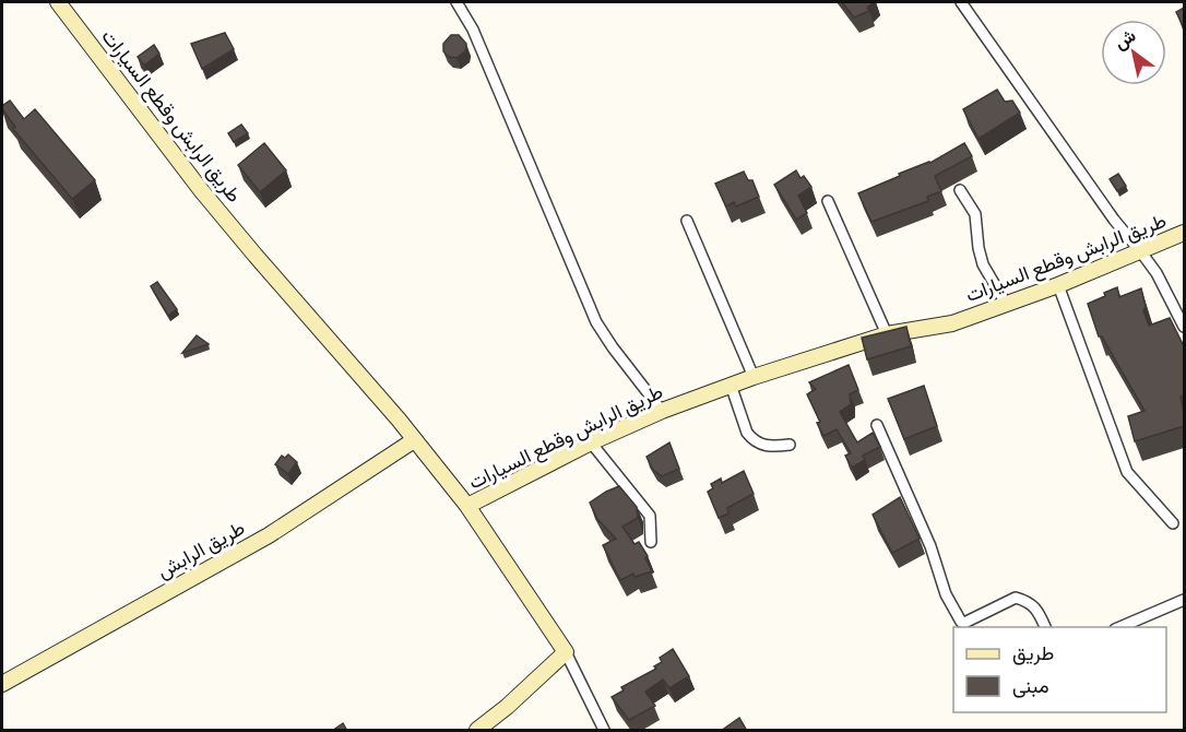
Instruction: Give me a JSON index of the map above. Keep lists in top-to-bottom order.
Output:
{
  "streets": {
    "main road": ["طريق الرابش وقطع السيارات", "طريق الرابش"]
  },
  "crossings": [
    ["طريق الرابش وقطع السيارات", "طريق الرابش"]
  ],
  "legend": ["طريق", "مبنى"],
  "north": "top left"
}
